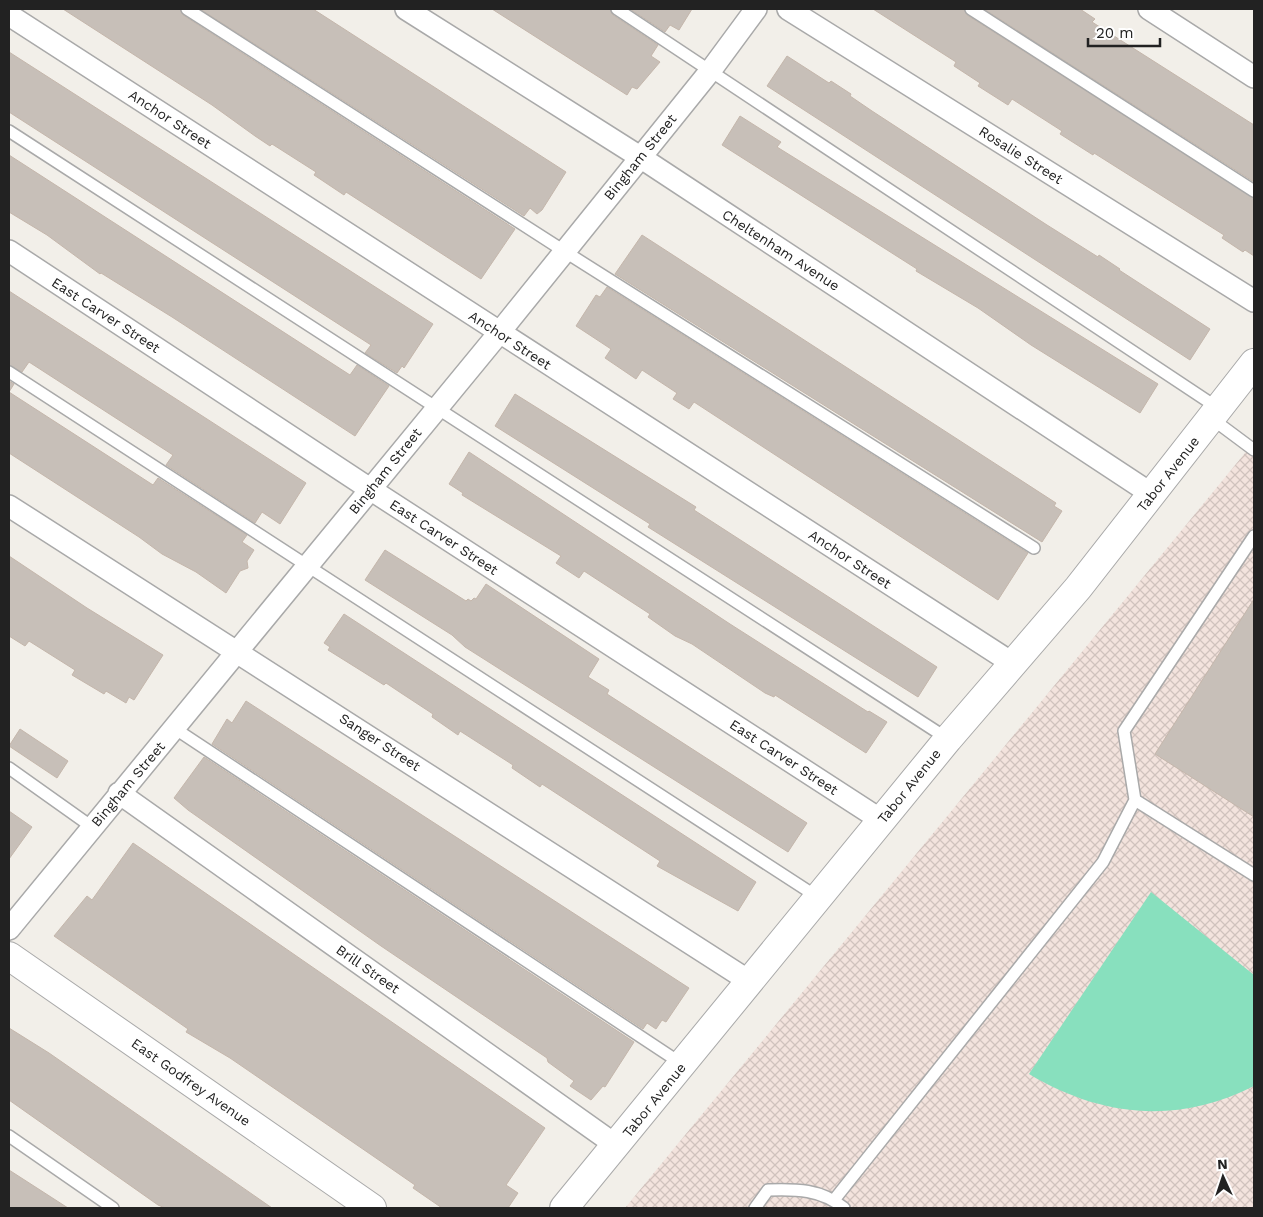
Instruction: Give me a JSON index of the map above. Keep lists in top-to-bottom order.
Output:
{
  "streets": {
    "street": [
      "Anchor Street",
      "Rosalie Street",
      "Bingham Street",
      "Cheltenham Avenue",
      "East Carver Street",
      "Tabor Avenue",
      "Sanger Street",
      "Brill Street",
      "East Godfrey Avenue"
    ]
  },
  "crossings": [
    ["Anchor Street", "Bingham Street"],
    ["Anchor Street", "Tabor Avenue"],
    ["Bingham Street", "Cheltenham Avenue"],
    ["Bingham Street", "East Carver Street"],
    ["Bingham Street", "Sanger Street"],
    ["Bingham Street", "Brill Street"],
    ["Cheltenham Avenue", "Tabor Avenue"],
    ["East Carver Street", "Tabor Avenue"],
    ["Tabor Avenue", "Sanger Street"],
    ["Tabor Avenue", "Brill Street"]
  ],
  "scale_bar": "20 m",
  "north": "top"
}
